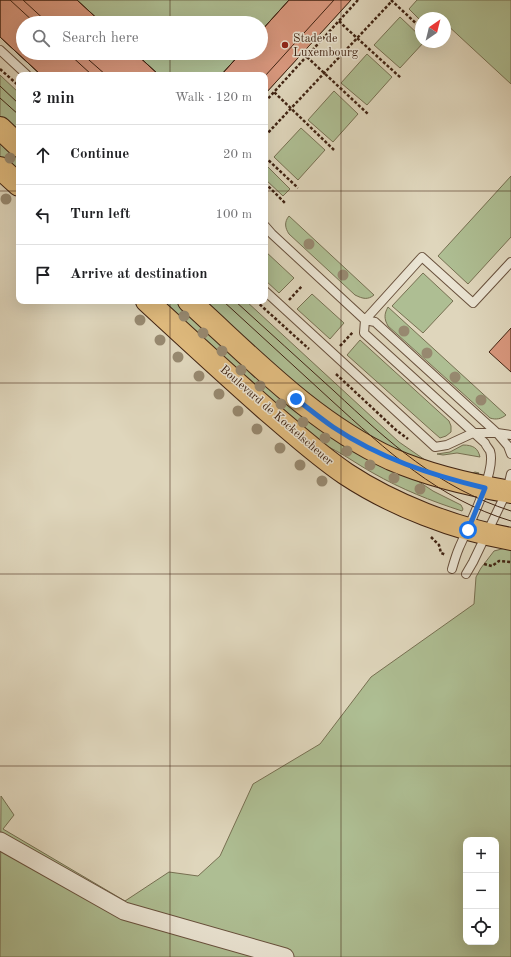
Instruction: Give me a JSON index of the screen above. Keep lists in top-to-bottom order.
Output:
{
  "streets": {
    "main road": ["Boulevard de Kockelscheuer"]
  },
  "places": ["Stade de Luxembourg"],
  "north": "top right",
  "page": {
    "search": "Search here",
    "heading": ["2 min", "Walk · 120 m"],
    "list": [
      ["Continue", "20 m"],
      ["Turn left", "100 m"],
      "Arrive at destination"
    ],
    "map_buttons": ["+", "−"]
  }
}
